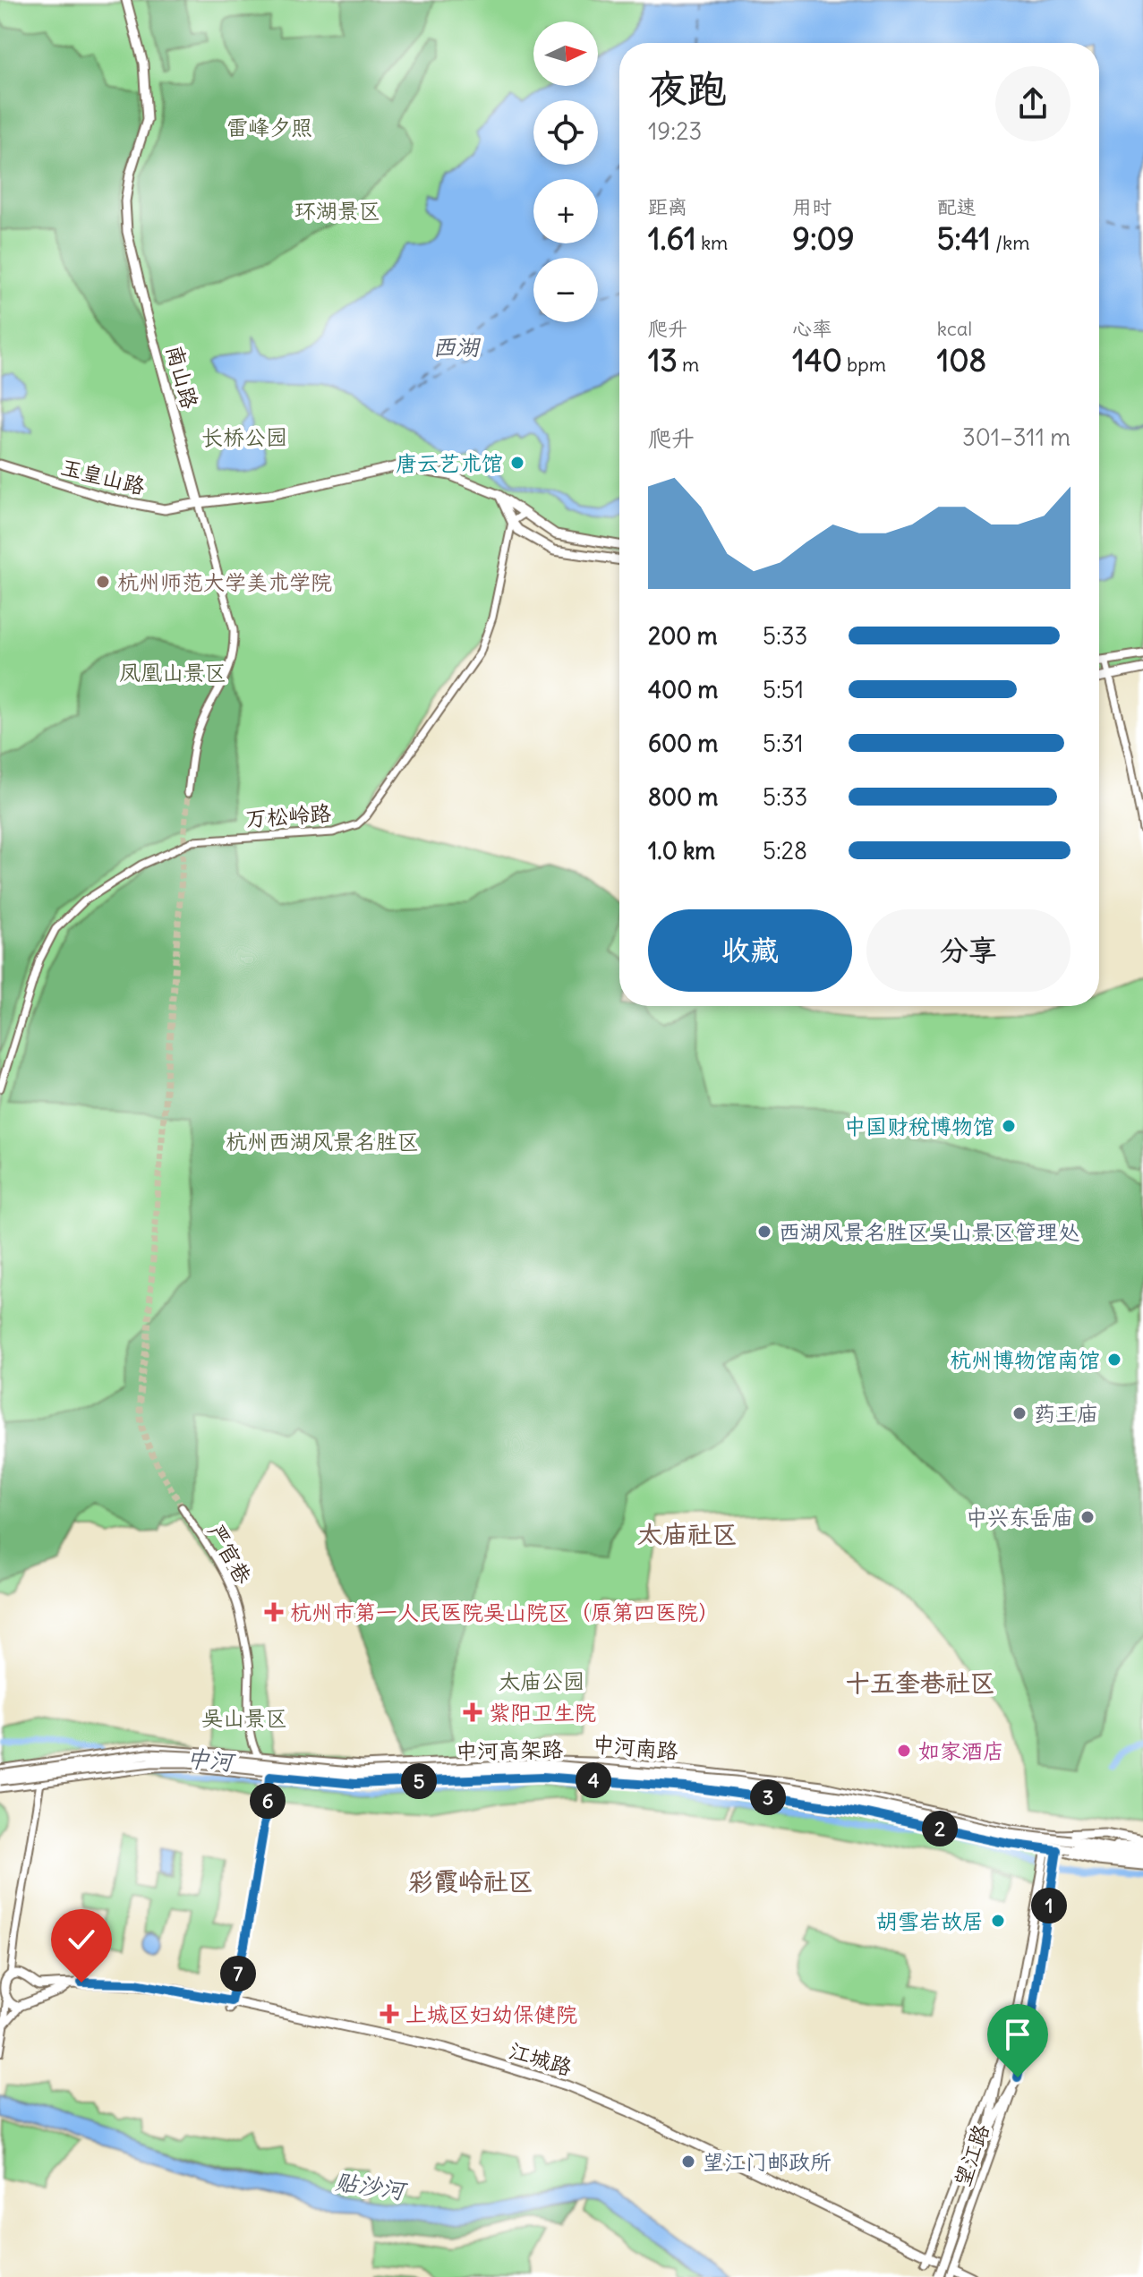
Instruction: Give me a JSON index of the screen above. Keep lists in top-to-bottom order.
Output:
{
  "streets": {
    "main road": [
      "南山路",
      "玉皇山路",
      "中河南路",
      "中河高架路",
      "江城路",
      "望江路"
    ],
    "street": ["万松岭路", "严官巷"]
  },
  "crossings": [
    ["南山路", "玉皇山路"],
    ["严官巷", "中河南路"],
    ["中河南路", "中河高架路"],
    ["中河南路", "望江路"],
    ["江城路", "望江路"]
  ],
  "districts": ["太庙社区", "十五奎巷社区", "彩霞岭社区"],
  "water": ["西湖", "中河", "贴沙河"],
  "parks": [
    "雷峰夕照",
    "环湖景区",
    "长桥公园",
    "凤凰山景区",
    "杭州西湖风景名胜区",
    "太庙公园",
    "吴山景区"
  ],
  "places": {
    "other": [
      "唐云艺术馆",
      "杭州师范大学美术学院",
      "中国财税博物馆",
      "西湖风景名胜区吴山景区管理处",
      "杭州博物馆南馆",
      "药王庙",
      "中兴东岳庙",
      "如家酒店",
      "胡雪岩故居",
      "望江门邮政所"
    ],
    "health": ["杭州市第一人民医院吴山院区（原第四医院）", "紫阳卫生院", "上城区妇幼保健院"]
  },
  "north": "right",
  "page": {
    "map_buttons": ["+", "−"],
    "heading": ["夜跑", "19:23"],
    "stats": [
      ["距离", "1.61 km"],
      ["用时", "9:09"],
      ["配速", "5:41 /km"],
      ["爬升", "13 m"],
      ["心率", "140 bpm"],
      ["kcal", "108"]
    ],
    "chart": ["爬升", "301–311 m"],
    "list": [
      {
        "name": "200 m",
        "note": "5:33"
      },
      {
        "name": "400 m",
        "note": "5:51"
      },
      {
        "name": "600 m",
        "note": "5:31"
      },
      {
        "name": "800 m",
        "note": "5:33"
      },
      {
        "name": "1.0 km",
        "note": "5:28"
      }
    ],
    "buttons": ["收藏", "分享"],
    "pins": [
      "4",
      "5",
      "3",
      "6",
      "2",
      "1",
      "7"
    ]
  }
}
